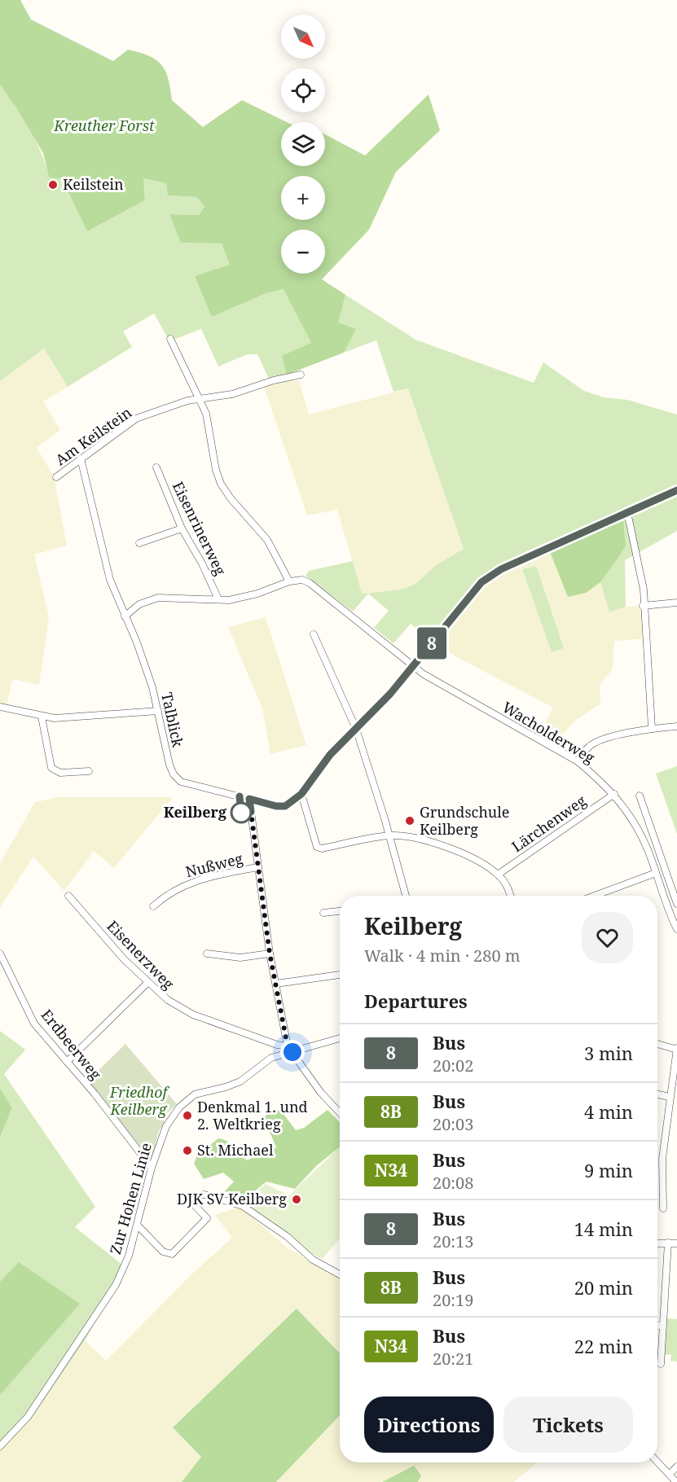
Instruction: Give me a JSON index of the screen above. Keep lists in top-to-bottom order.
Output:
{
  "streets": {
    "street": [
      "Am Keilstein",
      "Eisenrinerweg",
      "Talblick",
      "Wacholderweg",
      "Lärchenweg",
      "Nußweg",
      "Eisenerzweg",
      "Erdbeerweg",
      "Zur Hohen Linie"
    ]
  },
  "crossings": [
    ["Am Keilstein", "Talblick"],
    ["Talblick", "Wacholderweg"],
    ["Wacholderweg", "Lärchenweg"],
    ["Erdbeerweg", "Zur Hohen Linie"]
  ],
  "parks": ["Kreuther Forst", "Friedhof Keilberg"],
  "places": [
    "Keilstein",
    "Keilberg",
    "Grundschule Keilberg",
    "Denkmal 1. und 2. Weltkrieg",
    "St. Michael",
    "DJK SV Keilberg"
  ],
  "lines": ["bus line 8"],
  "north": "bottom right",
  "page": {
    "on_map": "8",
    "map_buttons": ["+", "−"],
    "heading": [
      ["Keilberg", "Walk · 4 min · 280 m"],
      "Departures"
    ],
    "list": [
      {
        "mark": "8",
        "name": "Bus",
        "note": "20:02",
        "value": "3 min"
      },
      {
        "mark": "8B",
        "name": "Bus",
        "note": "20:03",
        "value": "4 min"
      },
      {
        "mark": "N34",
        "name": "Bus",
        "note": "20:08",
        "value": "9 min"
      },
      {
        "mark": "8",
        "name": "Bus",
        "note": "20:13",
        "value": "14 min"
      },
      {
        "mark": "8B",
        "name": "Bus",
        "note": "20:19",
        "value": "20 min"
      },
      {
        "mark": "N34",
        "name": "Bus",
        "note": "20:21",
        "value": "22 min"
      }
    ],
    "buttons": ["Directions", "Tickets"]
  }
}
